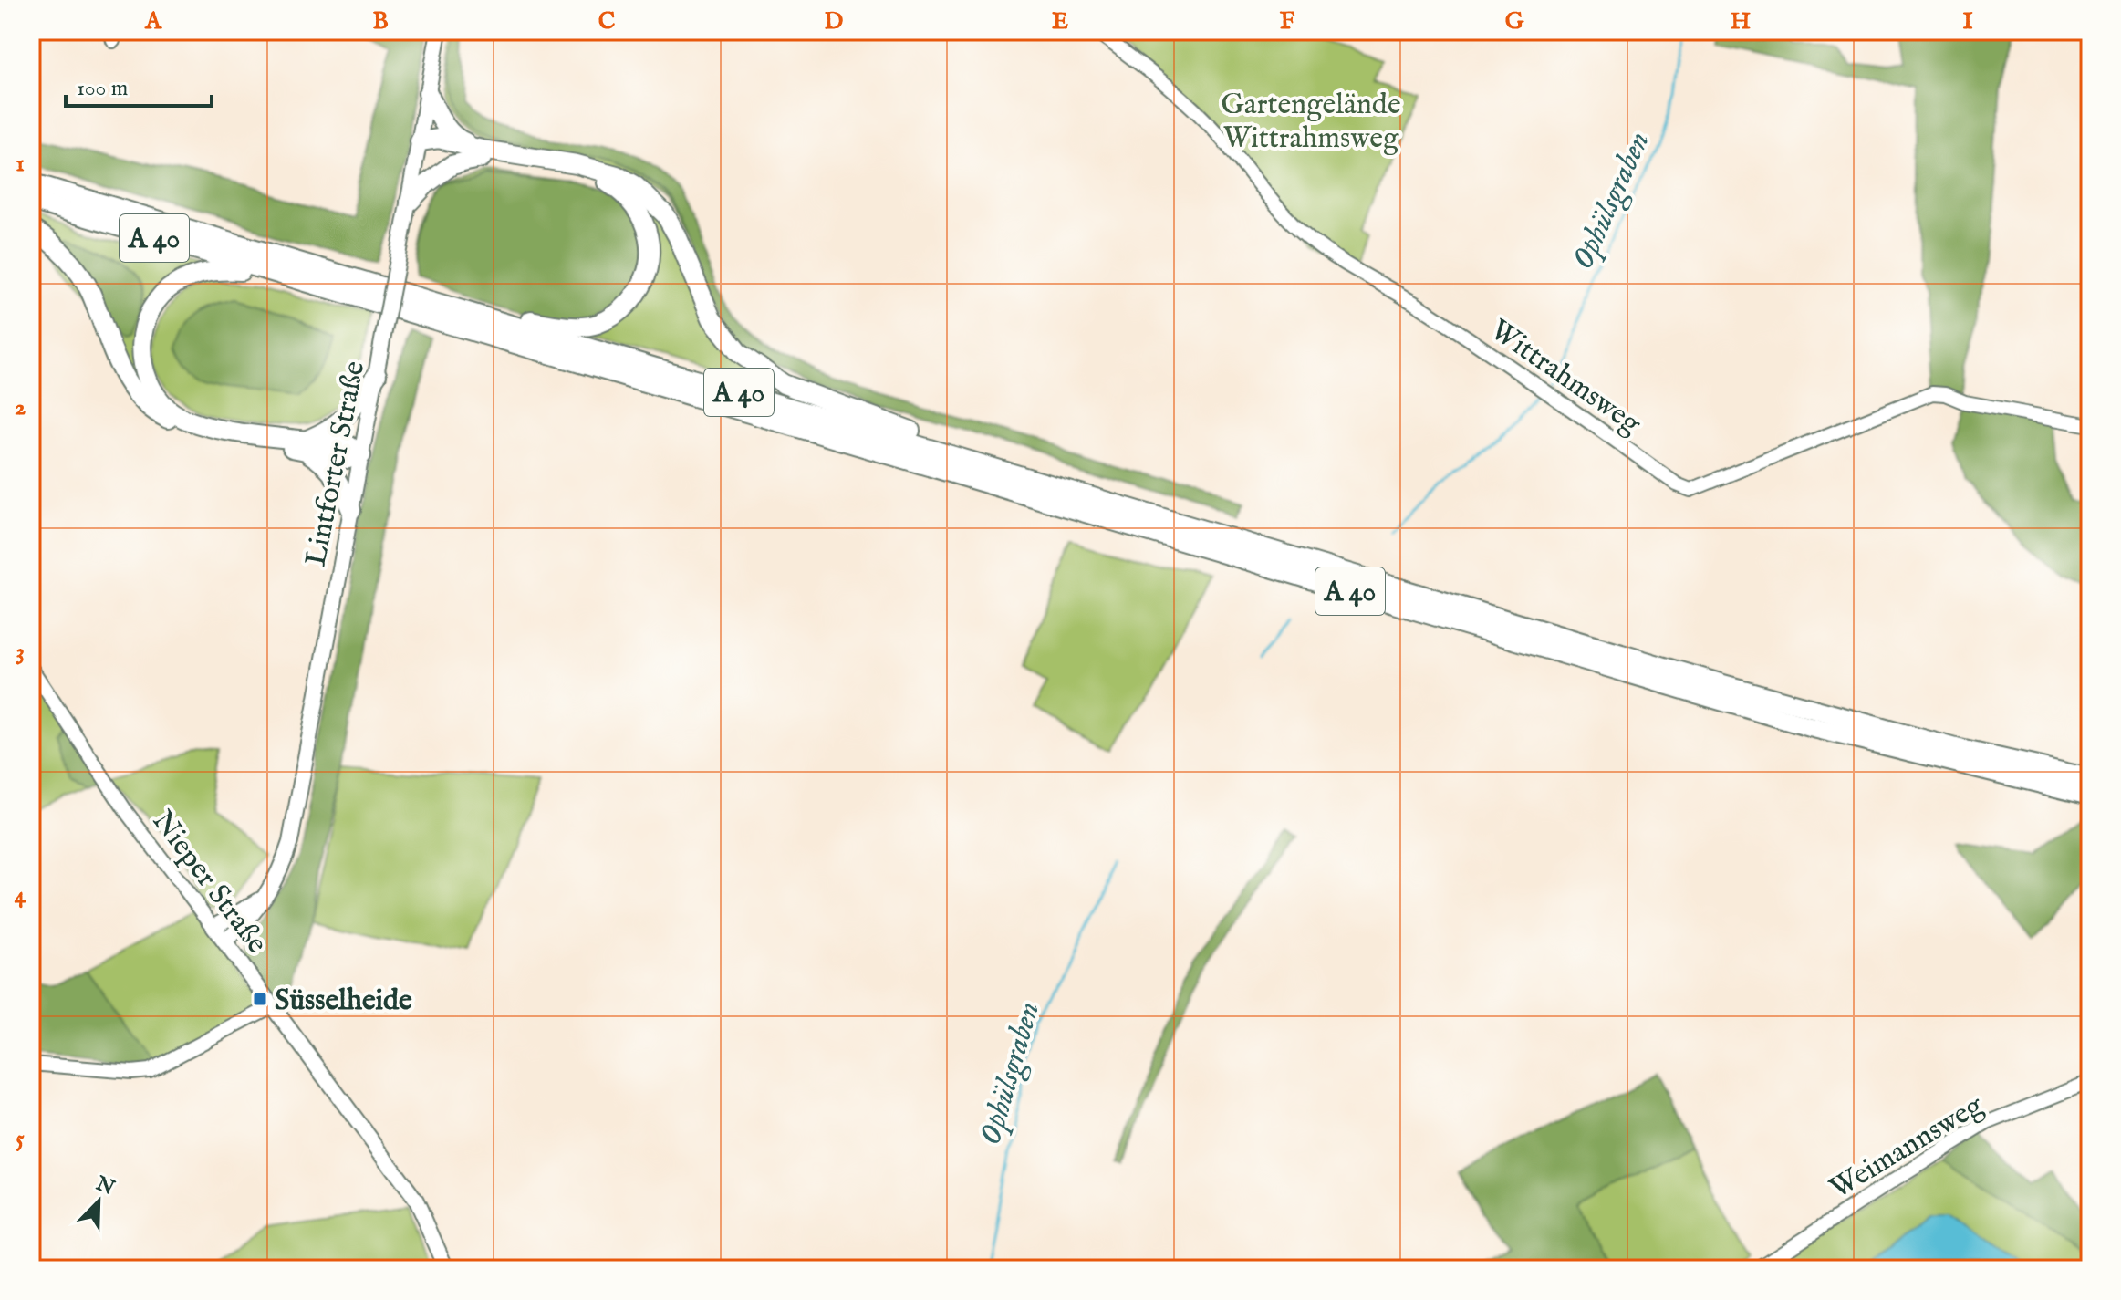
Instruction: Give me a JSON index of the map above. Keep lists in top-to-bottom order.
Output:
{
  "streets": {
    "highway": ["A 40"],
    "main road": ["Lintforter Straße", "Nieper Straße"],
    "street": ["Wittrahmsweg", "Weimannsweg"]
  },
  "crossings": [
    ["Lintforter Straße", "Nieper Straße"]
  ],
  "water": ["Ophülsgraben"],
  "parks": ["Gartengelände Wittrahmsweg"],
  "places": {
    "transit": ["Süsselheide"]
  },
  "scale_bar": "100 m",
  "north": "top right",
  "grid": {
    "columns": [
      "A",
      "B",
      "C",
      "D",
      "E",
      "F",
      "G",
      "H",
      "I"
    ],
    "rows": [
      "1",
      "2",
      "3",
      "4",
      "5"
    ]
  }
}
